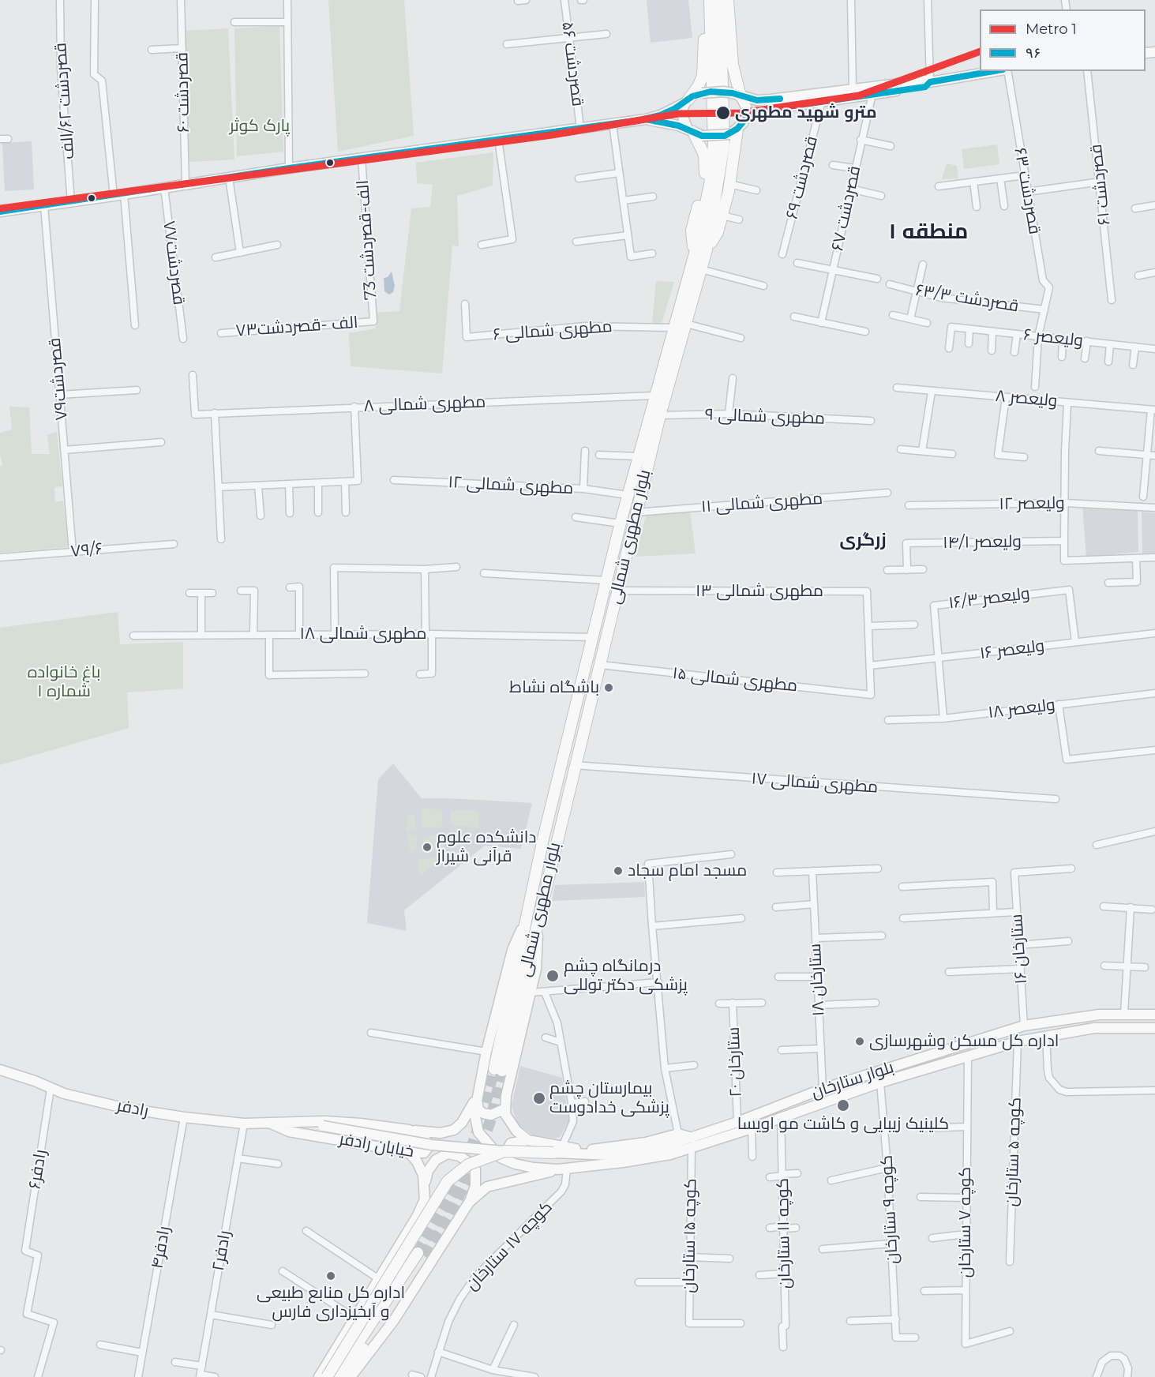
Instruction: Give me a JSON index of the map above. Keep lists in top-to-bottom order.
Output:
{
  "streets": {
    "main road": [
      "بلوار مطهرى شمالى",
      "بلوار ستارخان",
      "رادفر",
      "خیابان رادفر"
    ],
    "street": [
      "۵۶ قصردشت",
      "۶۰ قصردشت",
      "قصردشت ۶۲/الف",
      "۶۹ قصردشت",
      "۶۱ قصردشت",
      "۶۳ قصردشت",
      "۶۷ قصردشت",
      "73 الف-قصردشت",
      "قصردشت۷۷",
      "۶۳/۳ قصردشت",
      "الف -قصردشت۷۳",
      "۶ مطهری شمالی",
      "۶ ولیعصر",
      "قصردشت۷۹",
      "۸ ولیعصر",
      "۸ مطهری شمالی",
      "۹ مطهری شمالی",
      "۱۲ مطهری شمالی",
      "۱۱ مطهری شمالی",
      "۱۲ ولیعصر",
      "۱۴/۱ ولیعصر",
      "۷۹/۶",
      "۱۳ مطهری شمالی",
      "۱۶/۳ ولیعصر",
      "۱۸ مطهری شمالی",
      "۱۶ ولیعصر",
      "۱۵ مطهری شمالی",
      "۱۸ ولیعصر",
      "۱۷ مطهری شمالی",
      "۱۶ ستارخان",
      "۱۸ ستارخان",
      "۲۰ ستارخان",
      "کوچه ۵ ستارخان",
      "رادفر۶",
      "کوچه ۹ ستارخان",
      "کوچه ۷ ستارخان",
      "کوچه ۱۱ ستارخان",
      "کوچه ۱۵ ستارخان",
      "کوچه ۱۷ ستارخان",
      "رادفر۴",
      "رادفر۲"
    ]
  },
  "crossings": [
    ["۶۳ قصردشت", "۶۳/۳ قصردشت"],
    ["73 الف-قصردشت", "الف -قصردشت۷۳"],
    ["۶ مطهری شمالی", "بلوار مطهرى شمالى"],
    ["قصردشت۷۹", "۷۹/۶"],
    ["۸ مطهری شمالی", "بلوار مطهرى شمالى"],
    ["۹ مطهری شمالی", "بلوار مطهرى شمالى"],
    ["۱۲ مطهری شمالی", "بلوار مطهرى شمالى"],
    ["۱۱ مطهری شمالی", "بلوار مطهرى شمالى"],
    ["بلوار مطهرى شمالى", "۱۳ مطهری شمالی"],
    ["بلوار مطهرى شمالى", "۱۸ مطهری شمالی"],
    ["بلوار مطهرى شمالى", "۱۵ مطهری شمالی"],
    ["بلوار مطهرى شمالى", "۱۷ مطهری شمالی"],
    ["۱۶/۳ ولیعصر", "۱۶ ولیعصر"],
    ["۱۶ ولیعصر", "۱۵ مطهری شمالی"],
    ["۱۶ ستارخان", "بلوار ستارخان"],
    ["۱۸ ستارخان", "بلوار ستارخان"],
    ["۲۰ ستارخان", "بلوار ستارخان"],
    ["بلوار ستارخان", "کوچه ۵ ستارخان"],
    ["بلوار ستارخان", "کوچه ۹ ستارخان"],
    ["بلوار ستارخان", "کوچه ۷ ستارخان"],
    ["بلوار ستارخان", "کوچه ۱۱ ستارخان"],
    ["بلوار ستارخان", "کوچه ۱۵ ستارخان"],
    ["بلوار ستارخان", "کوچه ۱۷ ستارخان"],
    ["رادفر", "خیابان رادفر"],
    ["رادفر", "رادفر۶"],
    ["رادفر", "رادفر۴"],
    ["رادفر", "رادفر۲"]
  ],
  "districts": ["منطقه ۱", "زرگری"],
  "parks": ["پارک کوثر", "باغ خانواده شماره ۱"],
  "places": [
    "مترو شهید مطهری",
    "باشگاه نشاط",
    "دانشکده علوم قرآنی شیراز",
    "مسجد امام سجاد",
    "درمانگاه چشم پزشكی دكتر توللی",
    "اداره کل مسکن وشهرسازی",
    "بیمارستان چشم پزشکی خدادوست",
    "کلینیک زیبایی و کاشت مو اویسا",
    "اداره کل منابع طبیعى و آبخیزدارى فارس"
  ],
  "lines": ["metro line 1", "transit line ۹۶"],
  "legend": ["Metro 1", "۹۶"]
}
